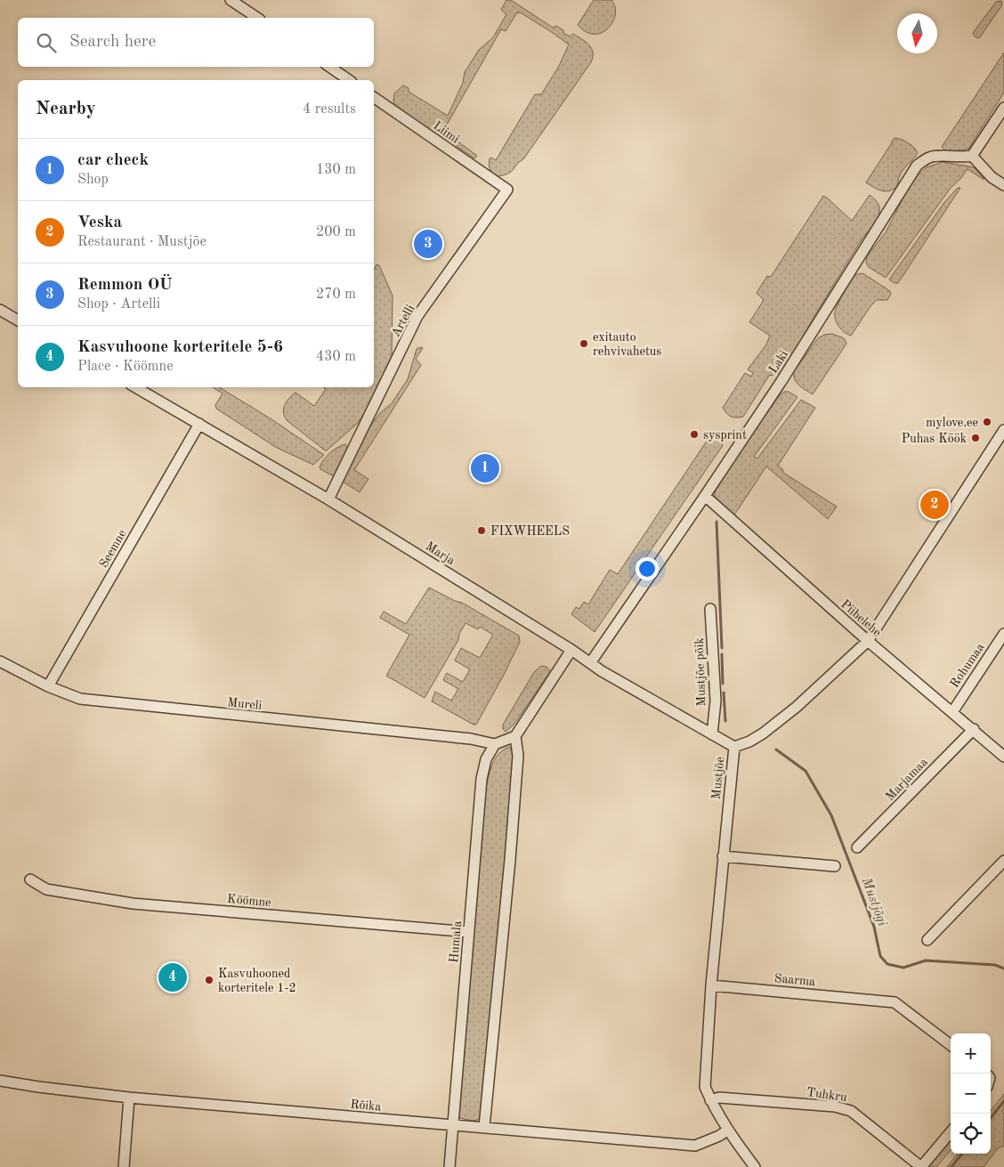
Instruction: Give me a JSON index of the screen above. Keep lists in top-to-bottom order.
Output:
{
  "streets": {
    "street": [
      "Liimi",
      "Artelli",
      "Laki",
      "Seemne",
      "Marja",
      "Piibelehe",
      "Rohumaa",
      "Mustjõe põik",
      "Mureli",
      "Mustjõe",
      "Marjamaa",
      "Köömne",
      "Humala",
      "Saarma",
      "Tuhkru",
      "Rõika"
    ]
  },
  "crossings": [
    ["Liimi", "Artelli"],
    ["Artelli", "Marja"],
    ["Laki", "Marja"],
    ["Laki", "Piibelehe"],
    ["Seemne", "Marja"],
    ["Seemne", "Mureli"],
    ["Marja", "Mustjõe põik"],
    ["Marja", "Mustjõe"],
    ["Piibelehe", "Rohumaa"],
    ["Piibelehe", "Mustjõe"],
    ["Piibelehe", "Marjamaa"],
    ["Mureli", "Humala"],
    ["Mustjõe", "Saarma"],
    ["Mustjõe", "Tuhkru"],
    ["Mustjõe", "Rõika"],
    ["Köömne", "Humala"],
    ["Humala", "Rõika"]
  ],
  "water": ["Mustjõgi"],
  "places": [
    "exitauto rehvivahetus",
    "mylove.ee",
    "sysprint",
    "Puhas Köök",
    "FIXWHEELS",
    "Kasvuhooned korteritele 1-2"
  ],
  "north": "bottom",
  "page": {
    "search": "Search here",
    "heading": ["Nearby", "4 results"],
    "list": [
      {
        "mark": "1",
        "name": "car check",
        "note": "Shop",
        "value": "130 m"
      },
      {
        "mark": "2",
        "name": "Veska",
        "note": "Restaurant · Mustjõe",
        "value": "200 m"
      },
      {
        "mark": "3",
        "name": "Remmon OÜ",
        "note": "Shop · Artelli",
        "value": "270 m"
      },
      {
        "mark": "4",
        "name": "Kasvuhoone korteritele 5-6",
        "note": "Place · Köömne",
        "value": "430 m"
      }
    ],
    "pins": [
      "3",
      "1",
      "2",
      "4"
    ],
    "map_buttons": ["+", "−"]
  }
}
